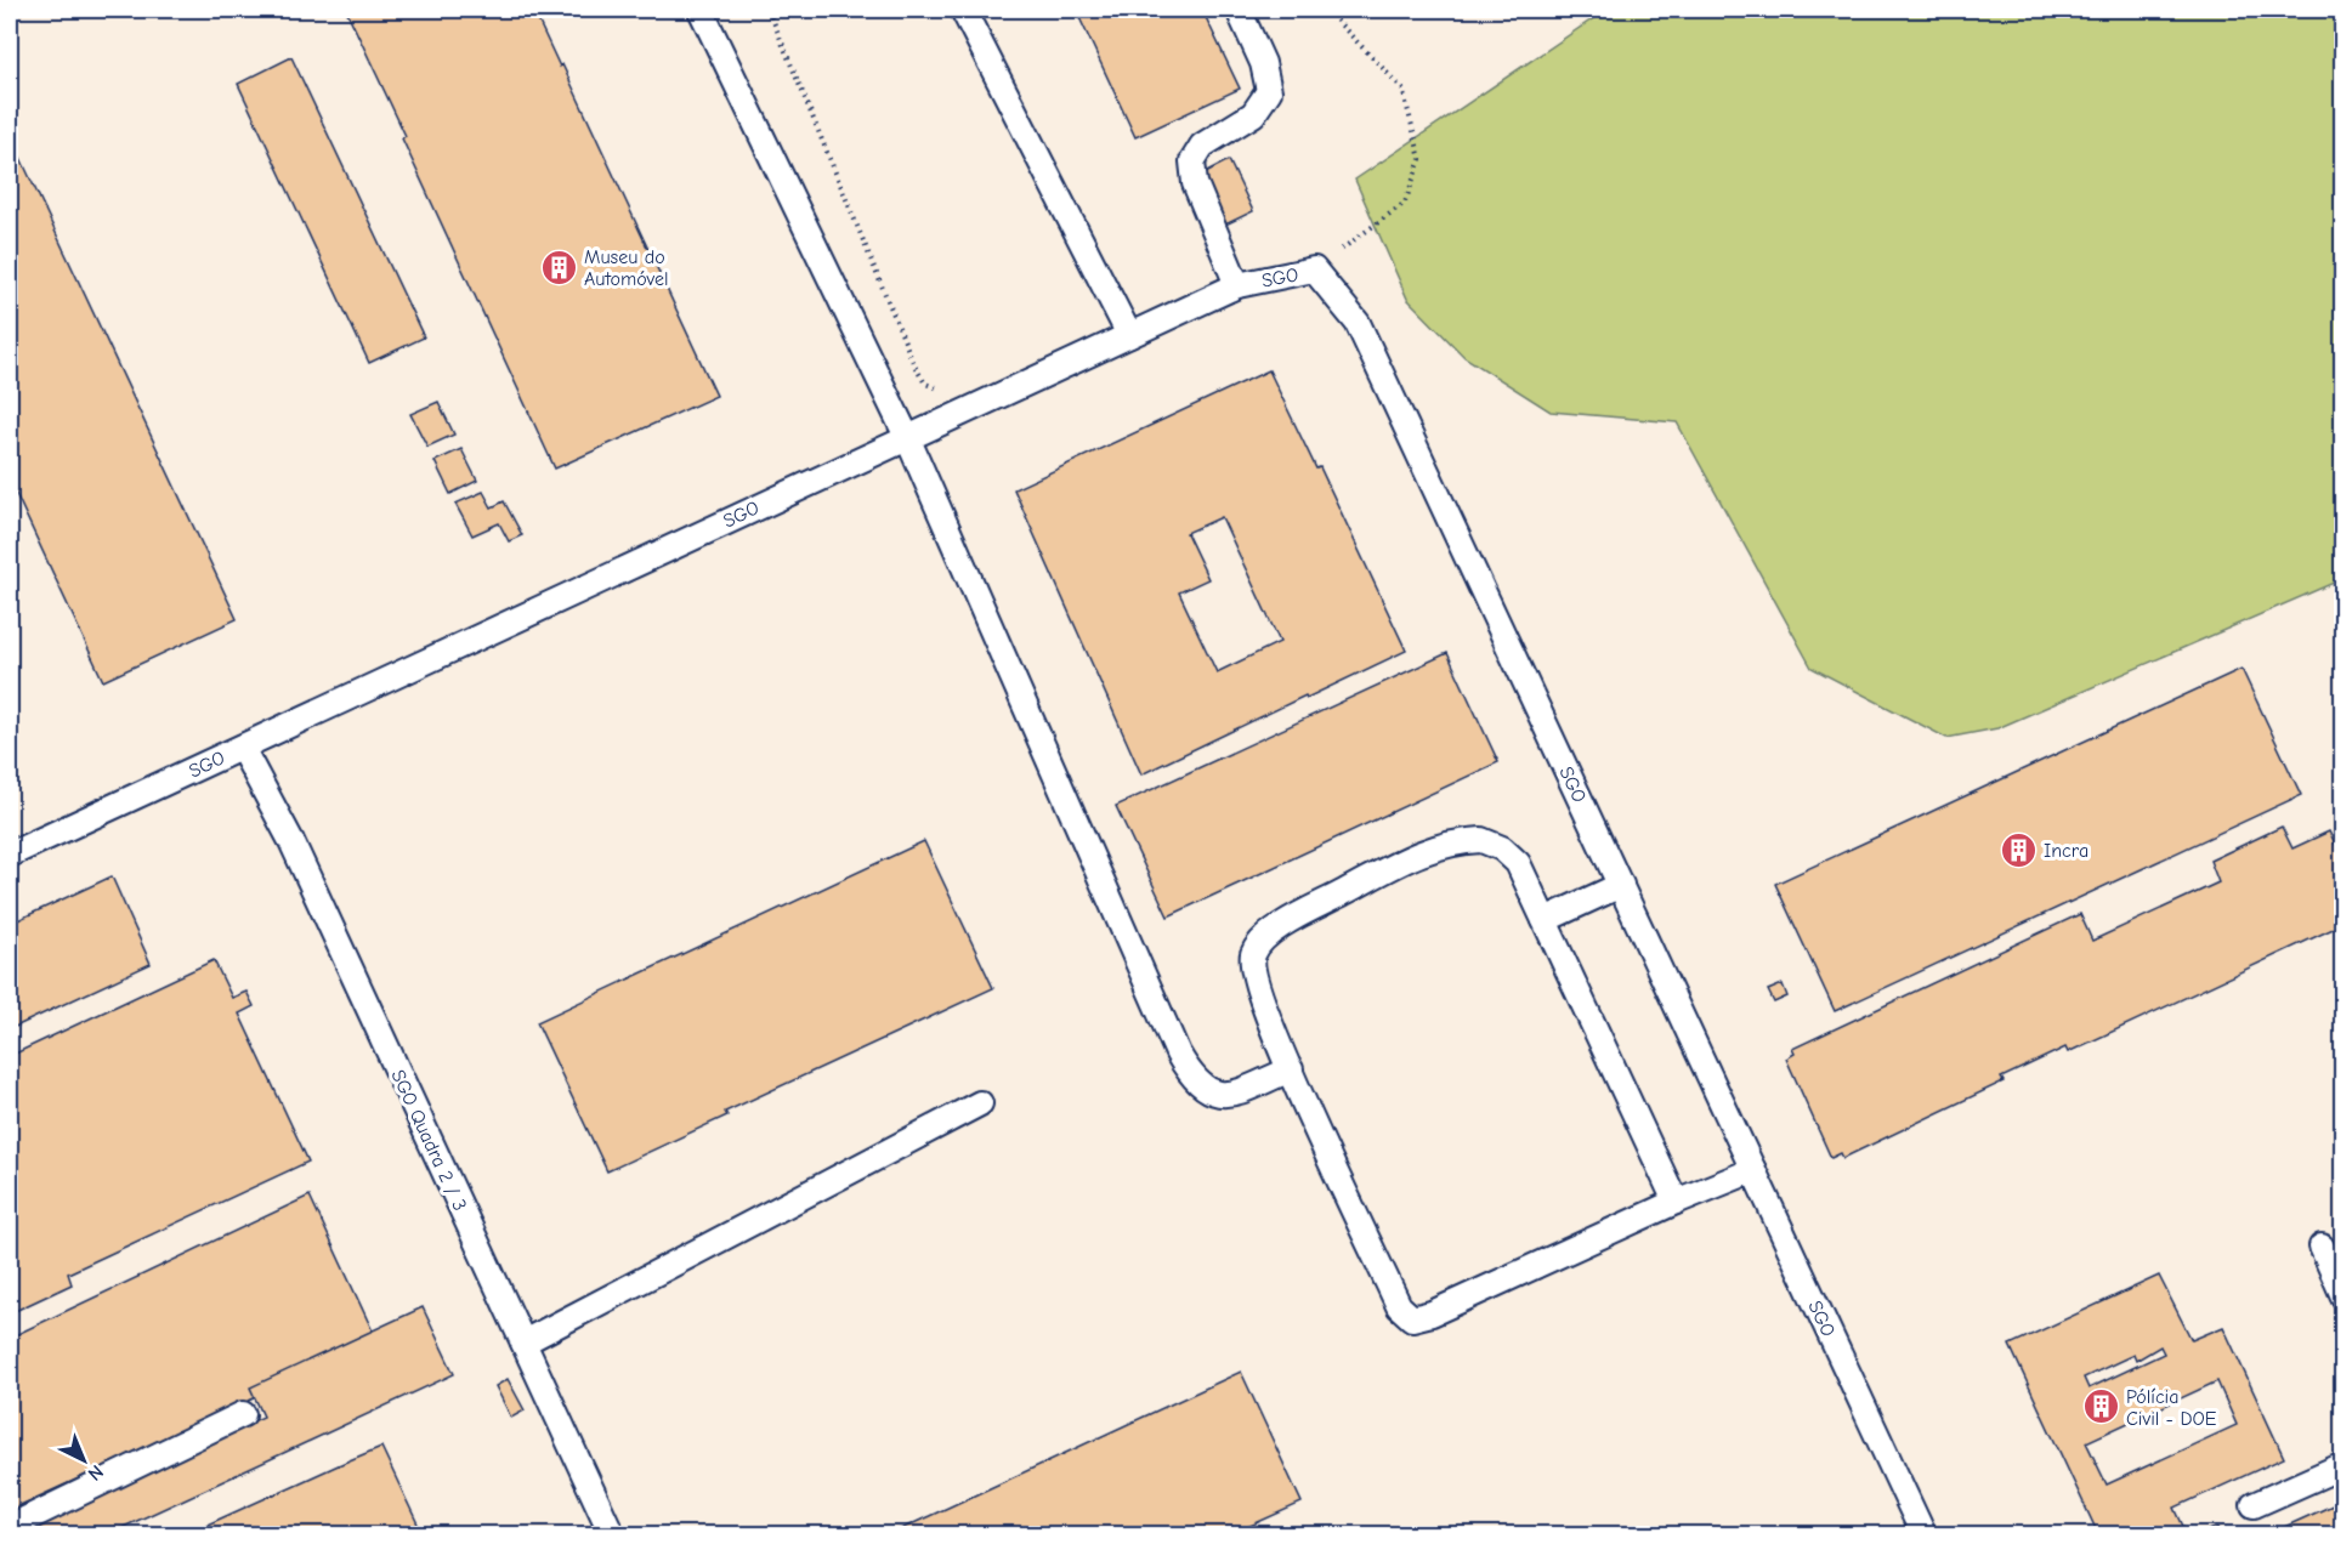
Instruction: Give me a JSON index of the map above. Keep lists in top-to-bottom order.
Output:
{
  "streets": {
    "lane": ["SGO", "SGO Quadra 2 / 3"]
  },
  "crossings": [
    ["SGO", "SGO Quadra 2 / 3"]
  ],
  "places": {
    "building": ["Museu do Automóvel", "Incra", "Pólícia Civil - DOE"]
  },
  "north": "bottom right"
}
